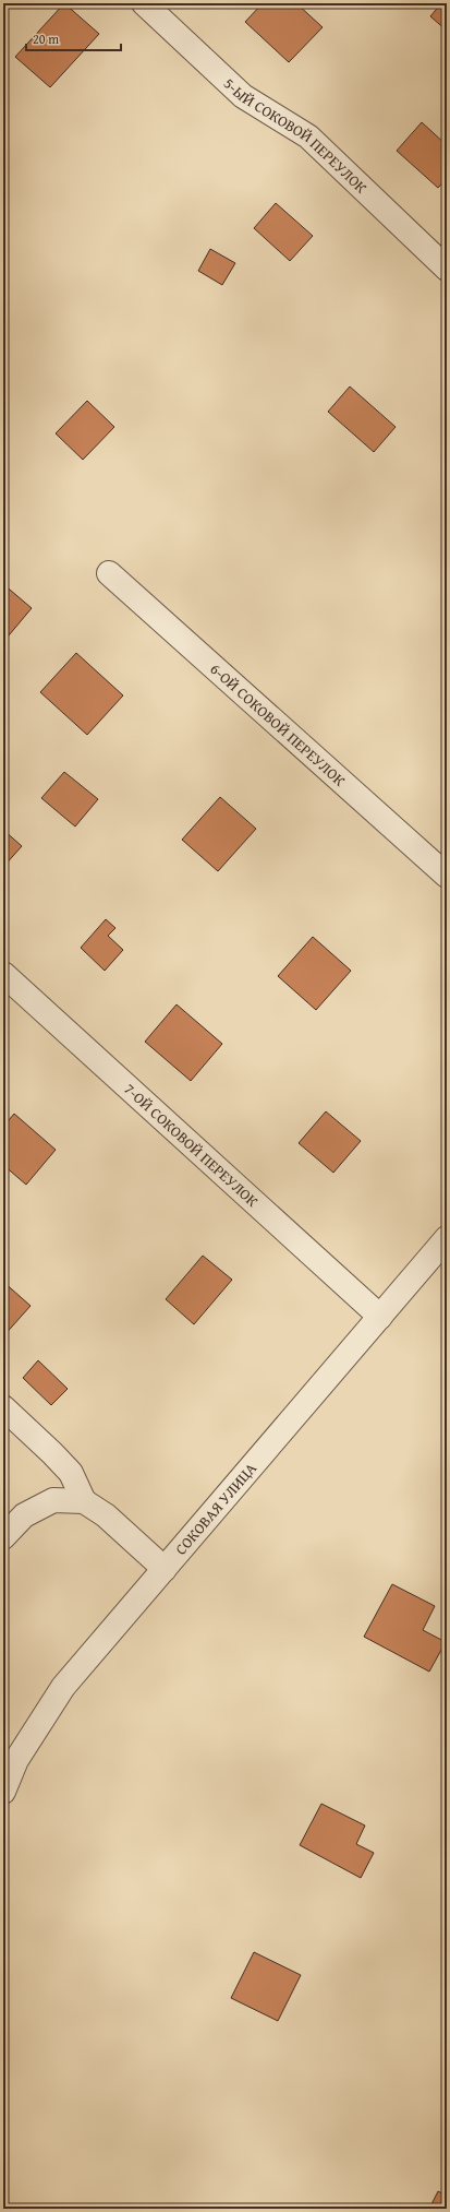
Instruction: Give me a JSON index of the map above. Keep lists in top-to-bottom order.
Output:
{
  "streets": {
    "street": [
      "5-ЫЙ СОКОВОЙ ПЕРЕУЛОК",
      "6-ОЙ СОКОВОЙ ПЕРЕУЛОК",
      "7-ОЙ СОКОВОЙ ПЕРЕУЛОК",
      "СОКОВАЯ УЛИЦА"
    ]
  },
  "crossings": [
    ["7-ОЙ СОКОВОЙ ПЕРЕУЛОК", "СОКОВАЯ УЛИЦА"]
  ],
  "scale_bar": "20 m"
}
